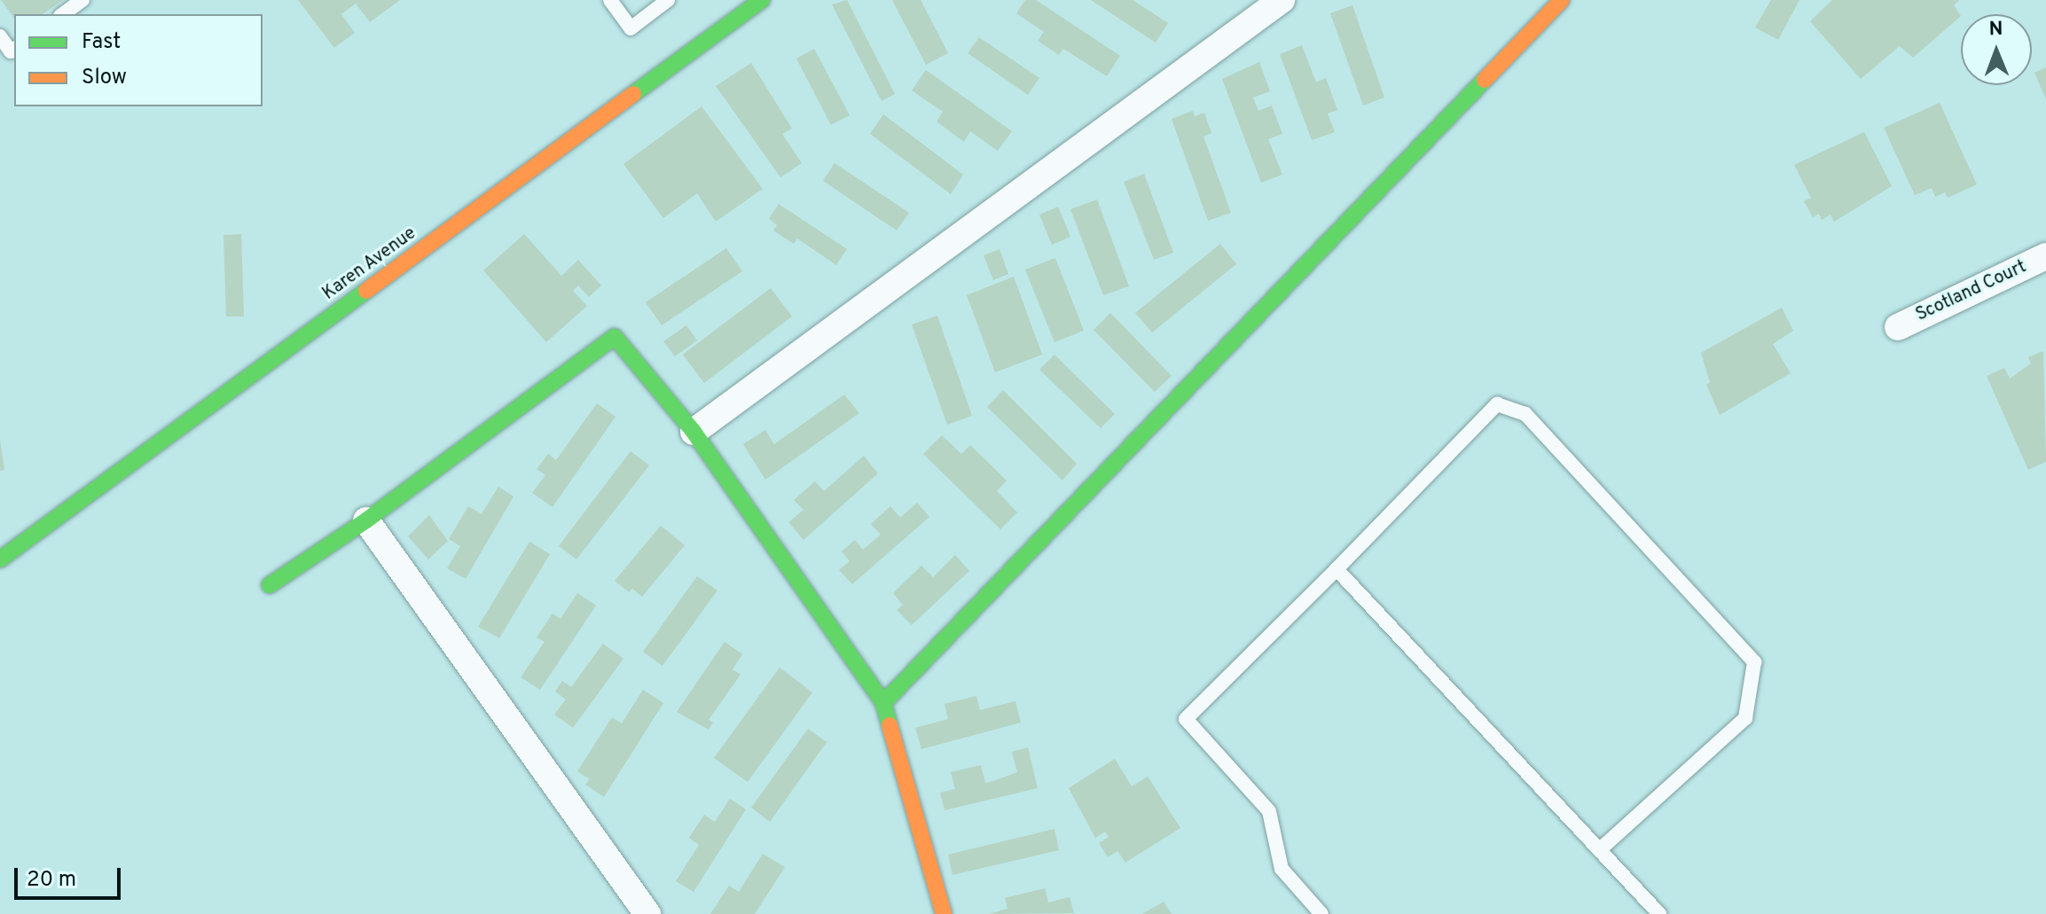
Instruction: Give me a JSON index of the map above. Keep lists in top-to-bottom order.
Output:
{
  "streets": {
    "street": ["Karen Avenue", "Scotland Court"]
  },
  "legend": ["Fast", "Slow"],
  "scale_bar": "20 m",
  "north": "top"
}
